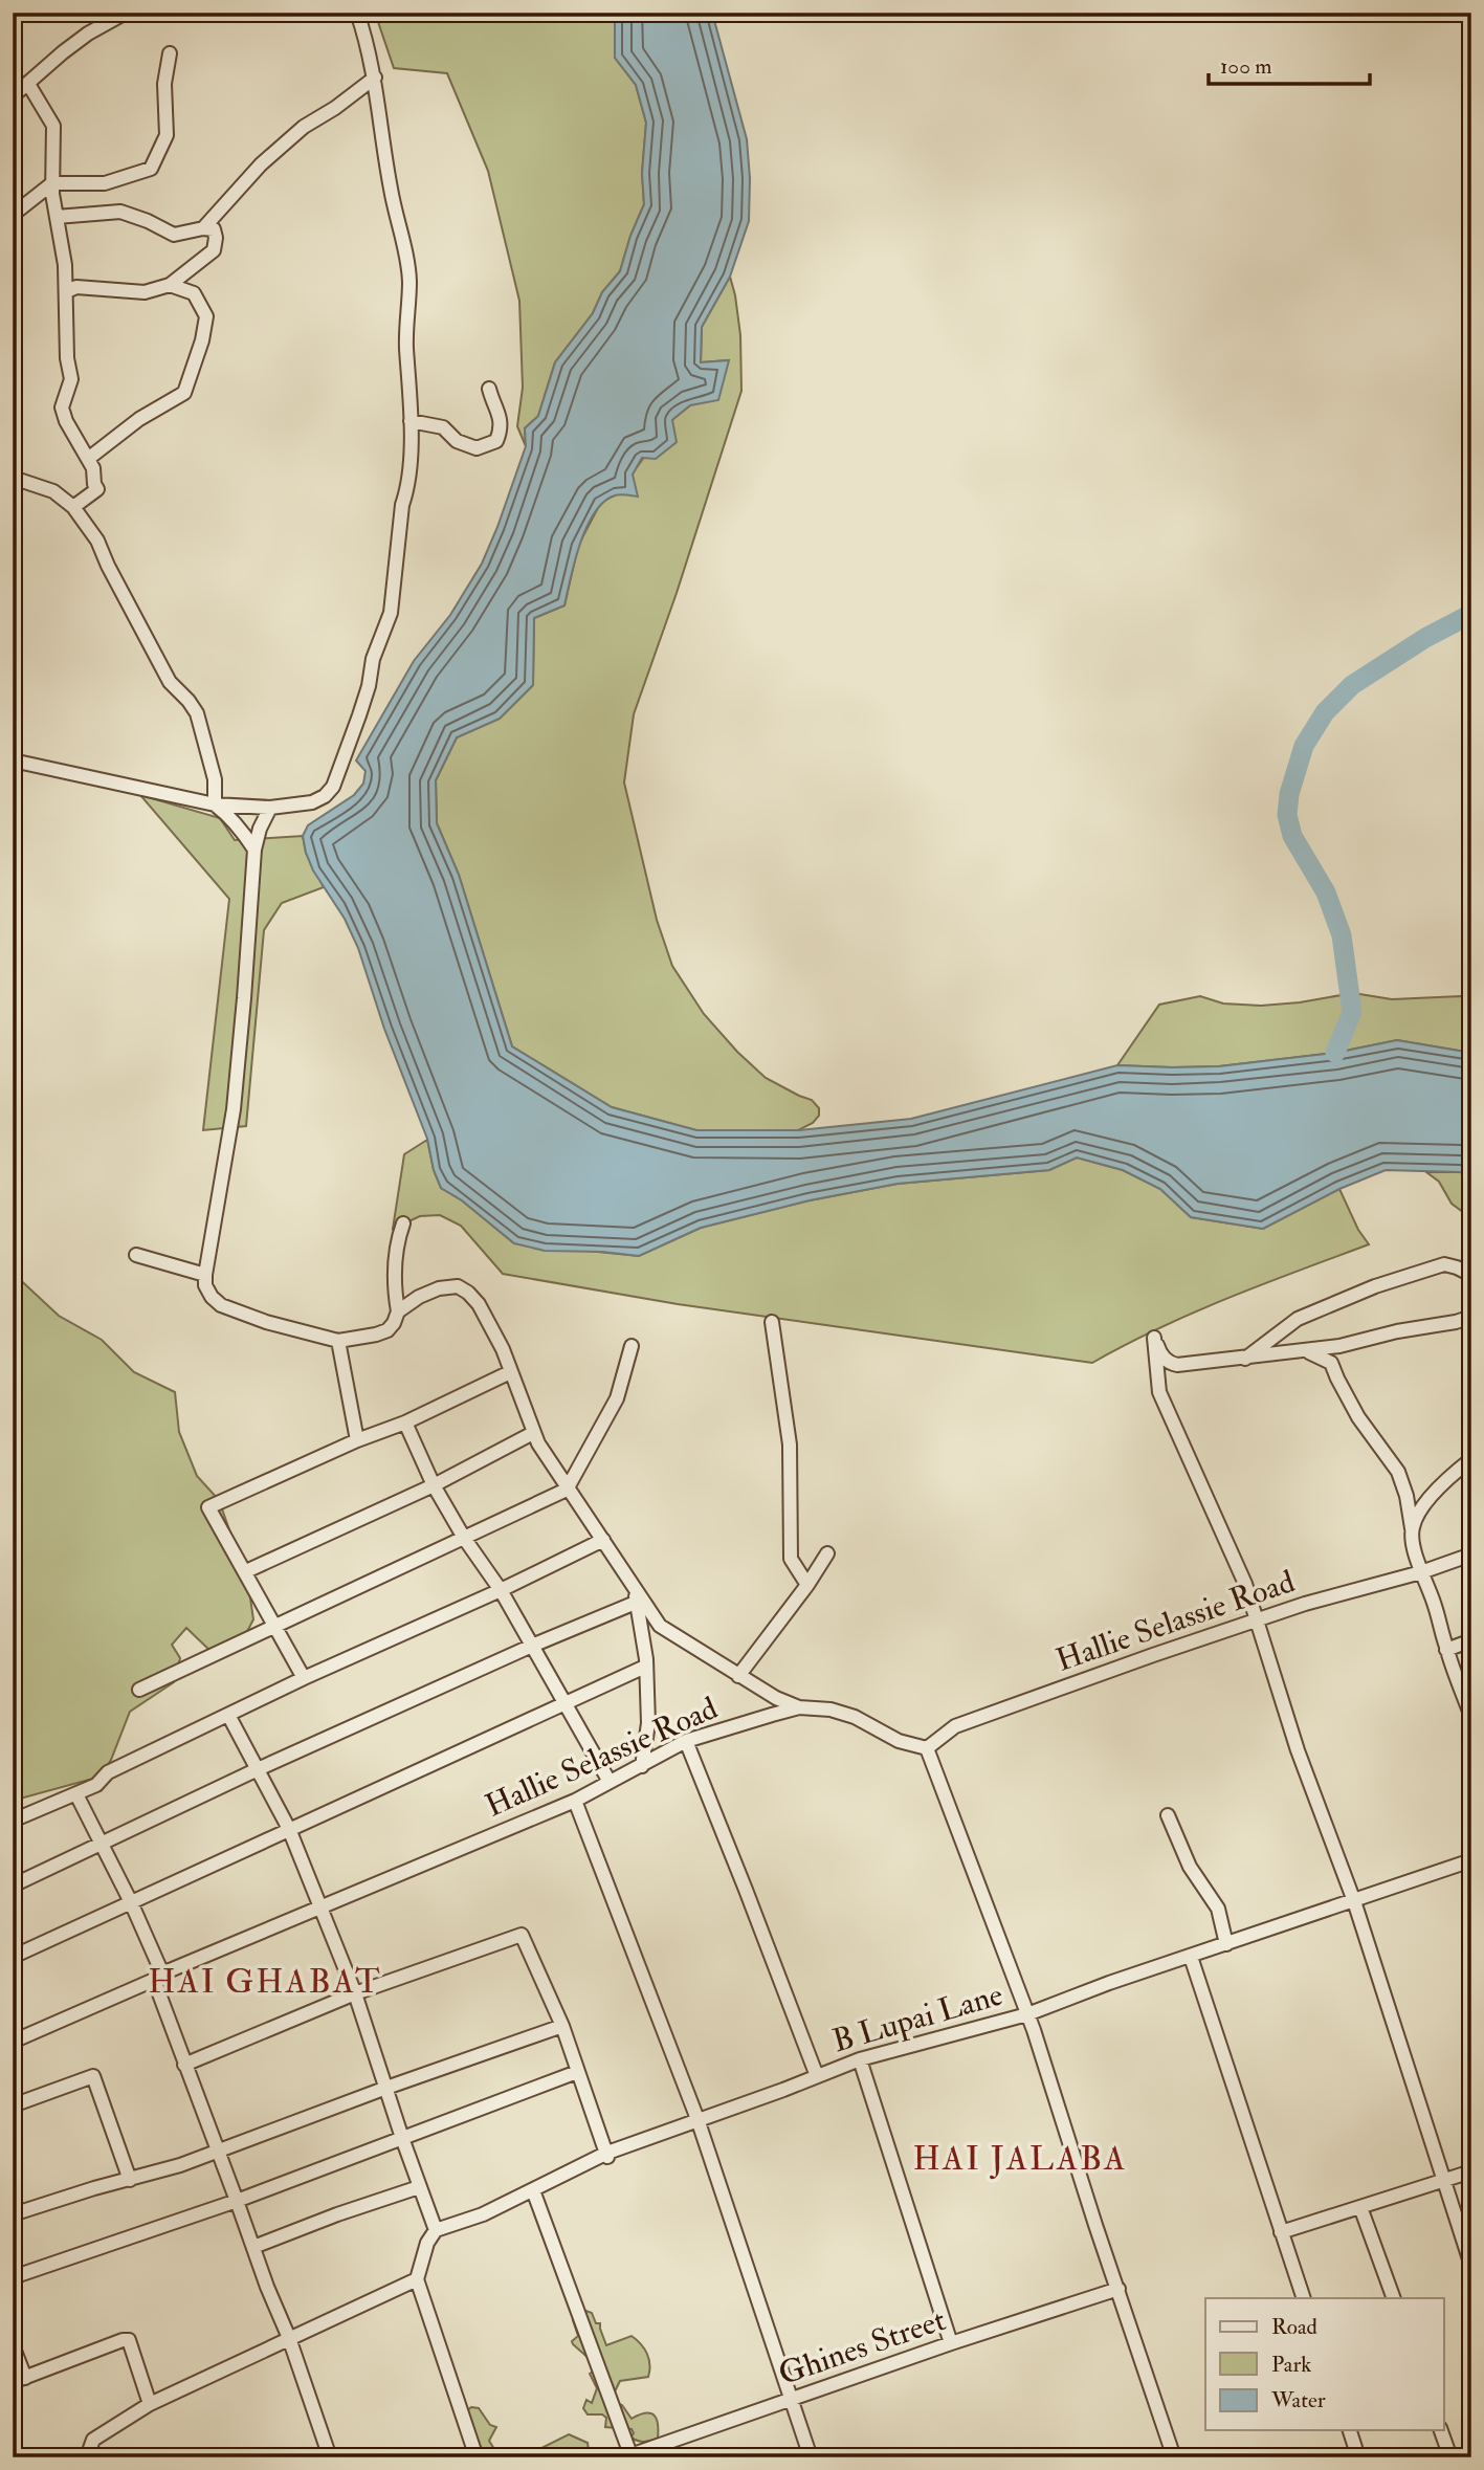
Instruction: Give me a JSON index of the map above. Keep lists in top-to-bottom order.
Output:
{
  "streets": {
    "street": ["Hallie Selassie Road", "B Lupai Lane", "Ghines Street"]
  },
  "districts": ["HAI GHABAT", "HAI JALABA"],
  "legend": ["Road", "Park", "Water"],
  "scale_bar": "100 m"
}
